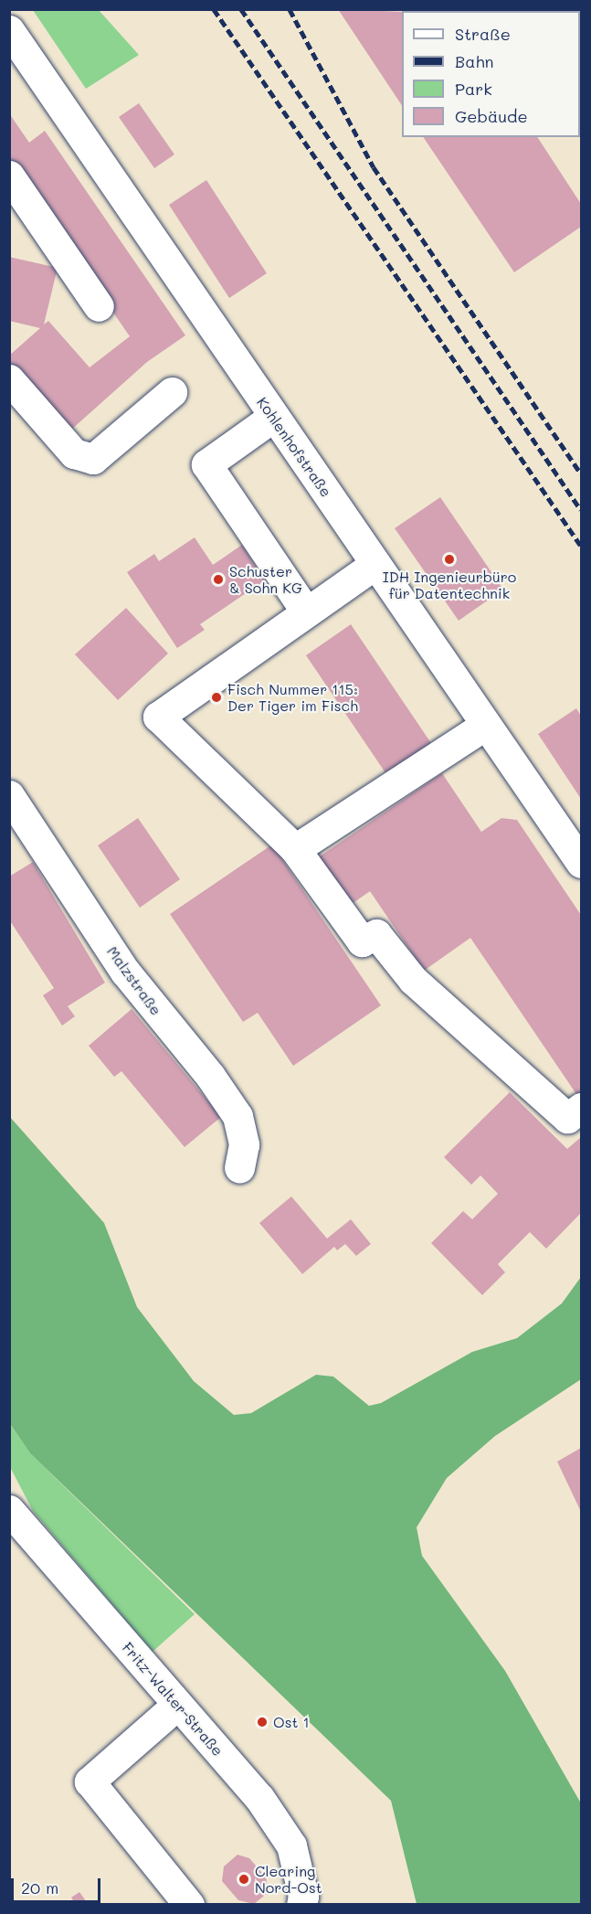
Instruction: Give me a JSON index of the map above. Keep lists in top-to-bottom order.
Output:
{
  "streets": {
    "street": ["Kohlenhofstraße", "Malzstraße", "Fritz-Walter-Straße"]
  },
  "places": [
    "IDH Ingenieurbüro für Datentechnik",
    "Schuster & Sohn KG",
    "Fisch Nummer 115: Der Tiger im Fisch",
    "Ost 1",
    "Clearing Nord-Ost"
  ],
  "legend": [
    "Straße",
    "Bahn",
    "Park",
    "Gebäude"
  ],
  "scale_bar": "20 m"
}
